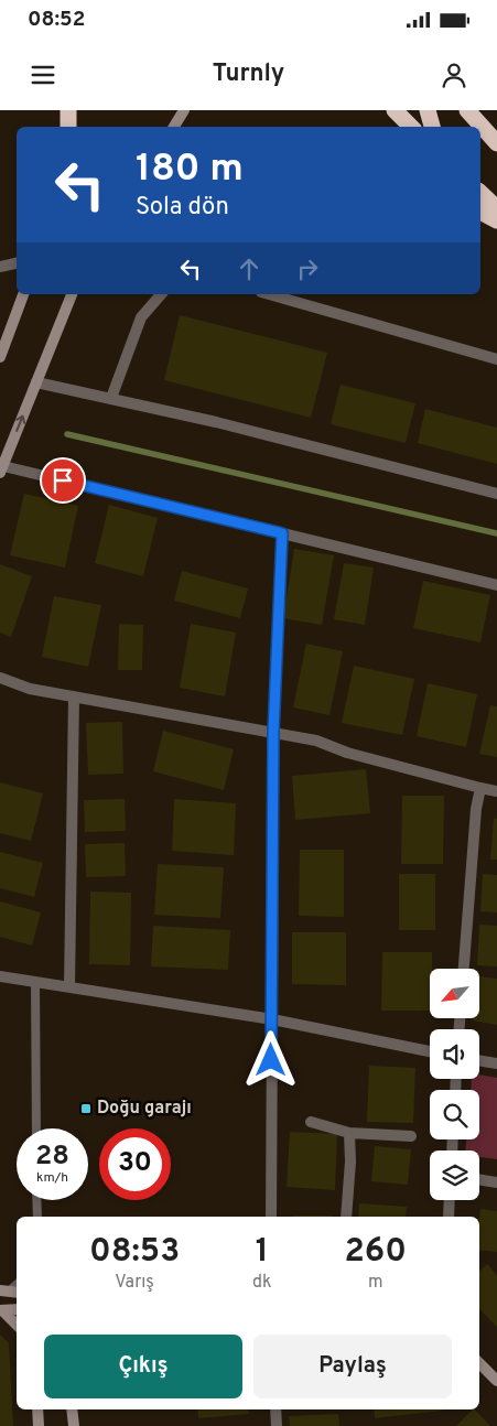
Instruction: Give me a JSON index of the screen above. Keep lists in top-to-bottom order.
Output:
{
  "places": {
    "transit": ["Doğu garajı"]
  },
  "north": "bottom left",
  "page": {
    "status": "08:52",
    "header": "Turnly",
    "turn": ["180 m", "Sola dön"],
    "speed": "28 km/h",
    "limit": "30",
    "eta": [
      "08:53",
      "Varış",
      "1",
      "dk",
      "260",
      "m"
    ],
    "buttons": ["Çıkış", "Paylaş"]
  }
}
